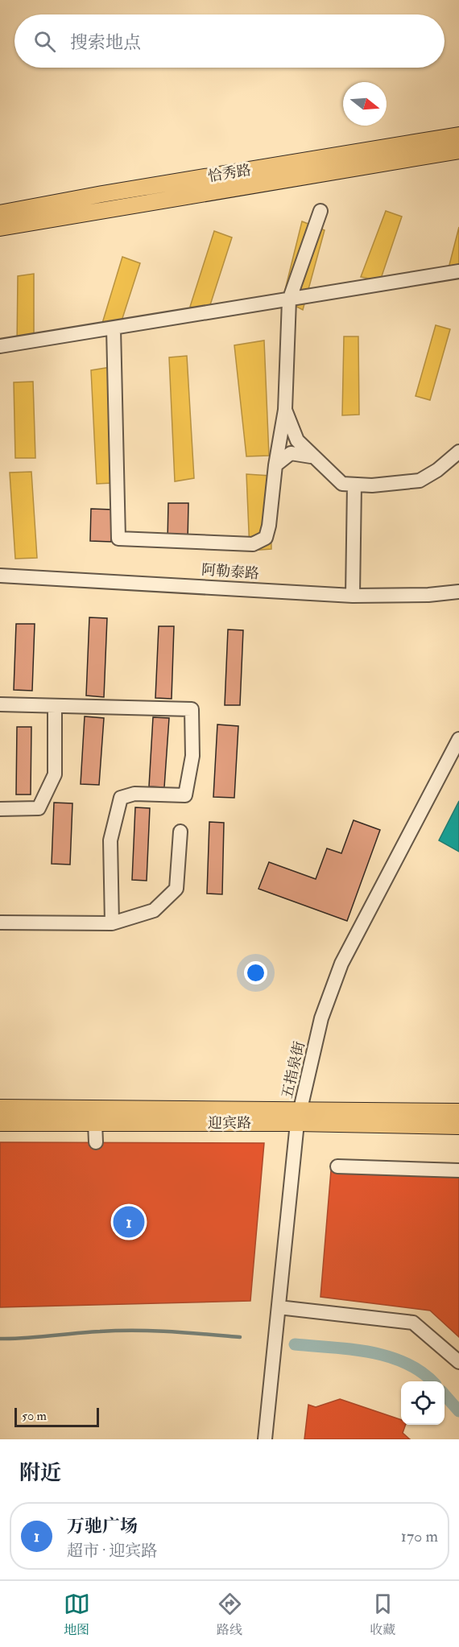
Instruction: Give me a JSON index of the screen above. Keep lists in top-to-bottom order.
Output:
{
  "streets": {
    "main road": ["恰秀路", "迎宾路"],
    "street": ["阿勒泰路", "五指泉街"]
  },
  "crossings": [
    ["五指泉街", "迎宾路"]
  ],
  "scale_bar": "50 m",
  "north": "right",
  "page": {
    "search": "搜索地点",
    "pins": "1",
    "scale": "50 m",
    "heading": "附近",
    "list": [
      {
        "mark": "1",
        "name": "万驰广场",
        "note": "超市 · 迎宾路",
        "value": "170 m"
      }
    ],
    "nav": ["地图", "路线", "收藏"]
  }
}
